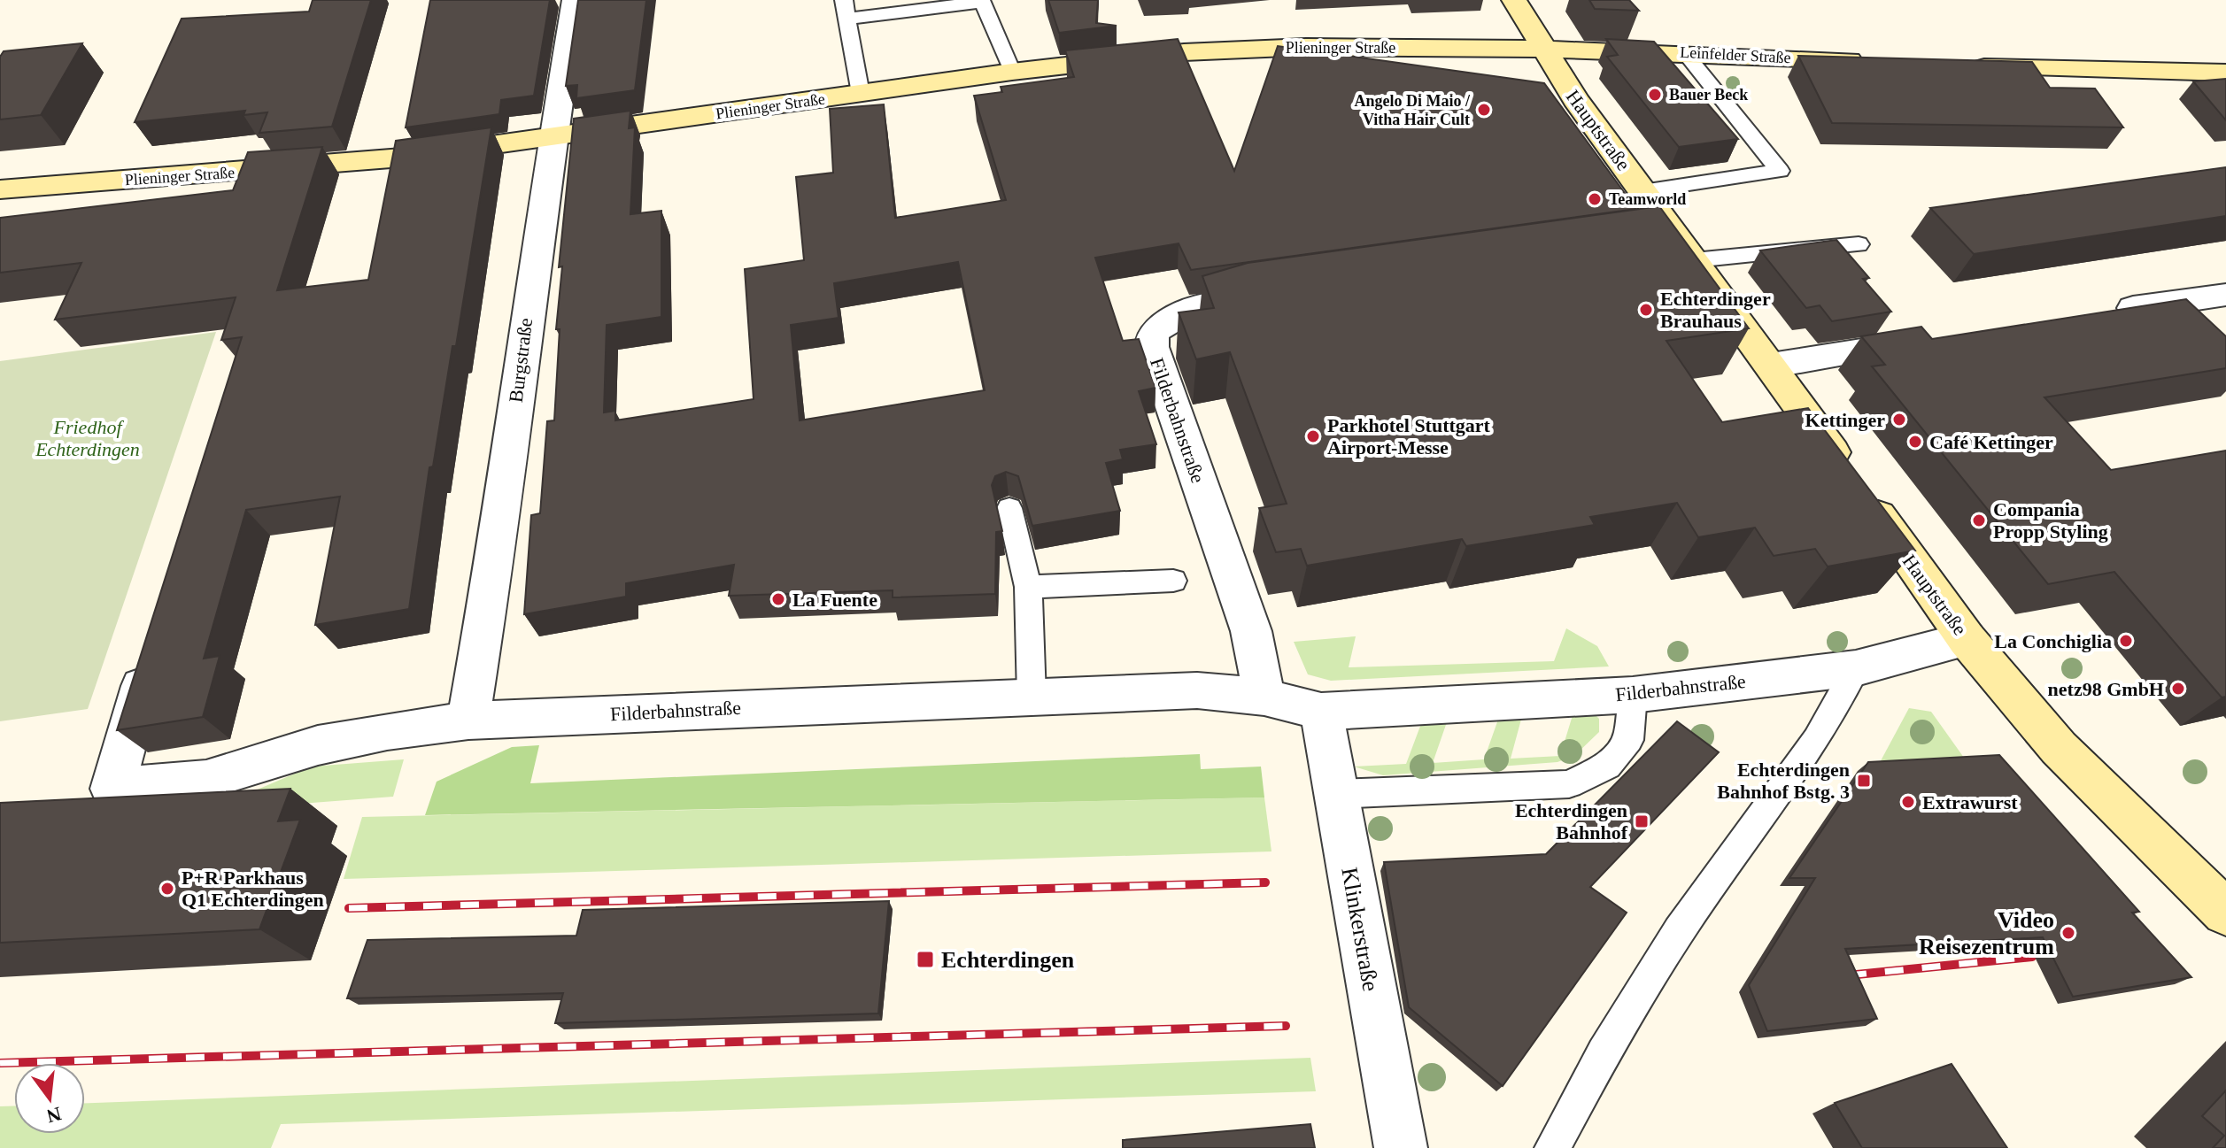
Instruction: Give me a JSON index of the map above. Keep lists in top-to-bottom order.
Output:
{
  "streets": {
    "main road": ["Plieninger Straße", "Leinfelder Straße", "Hauptstraße"],
    "street": ["Burgstraße", "Filderbahnstraße", "Klinkerstraße"]
  },
  "crossings": [
    ["Plieninger Straße", "Leinfelder Straße"],
    ["Plieninger Straße", "Hauptstraße"],
    ["Plieninger Straße", "Burgstraße"],
    ["Leinfelder Straße", "Hauptstraße"],
    ["Hauptstraße", "Filderbahnstraße"],
    ["Burgstraße", "Filderbahnstraße"],
    ["Filderbahnstraße", "Klinkerstraße"]
  ],
  "parks": ["Friedhof Echterdingen"],
  "places": {
    "other": [
      "Bauer Beck",
      "Angelo Di Maio / Vitha Hair Cult",
      "Teamworld",
      "Echterdinger Brauhaus",
      "Kettinger",
      "Parkhotel Stuttgart Airport-Messe",
      "Café Kettinger",
      "Compania Propp Styling",
      "La Fuente",
      "La Conchiglia",
      "netz98 GmbH",
      "Extrawurst",
      "P+R Parkhaus Q1 Echterdingen",
      "Video Reisezentrum"
    ],
    "transit": ["Echterdingen Bahnhof Bstg. 3", "Echterdingen Bahnhof", "Echterdingen"]
  },
  "north": "bottom"
}
